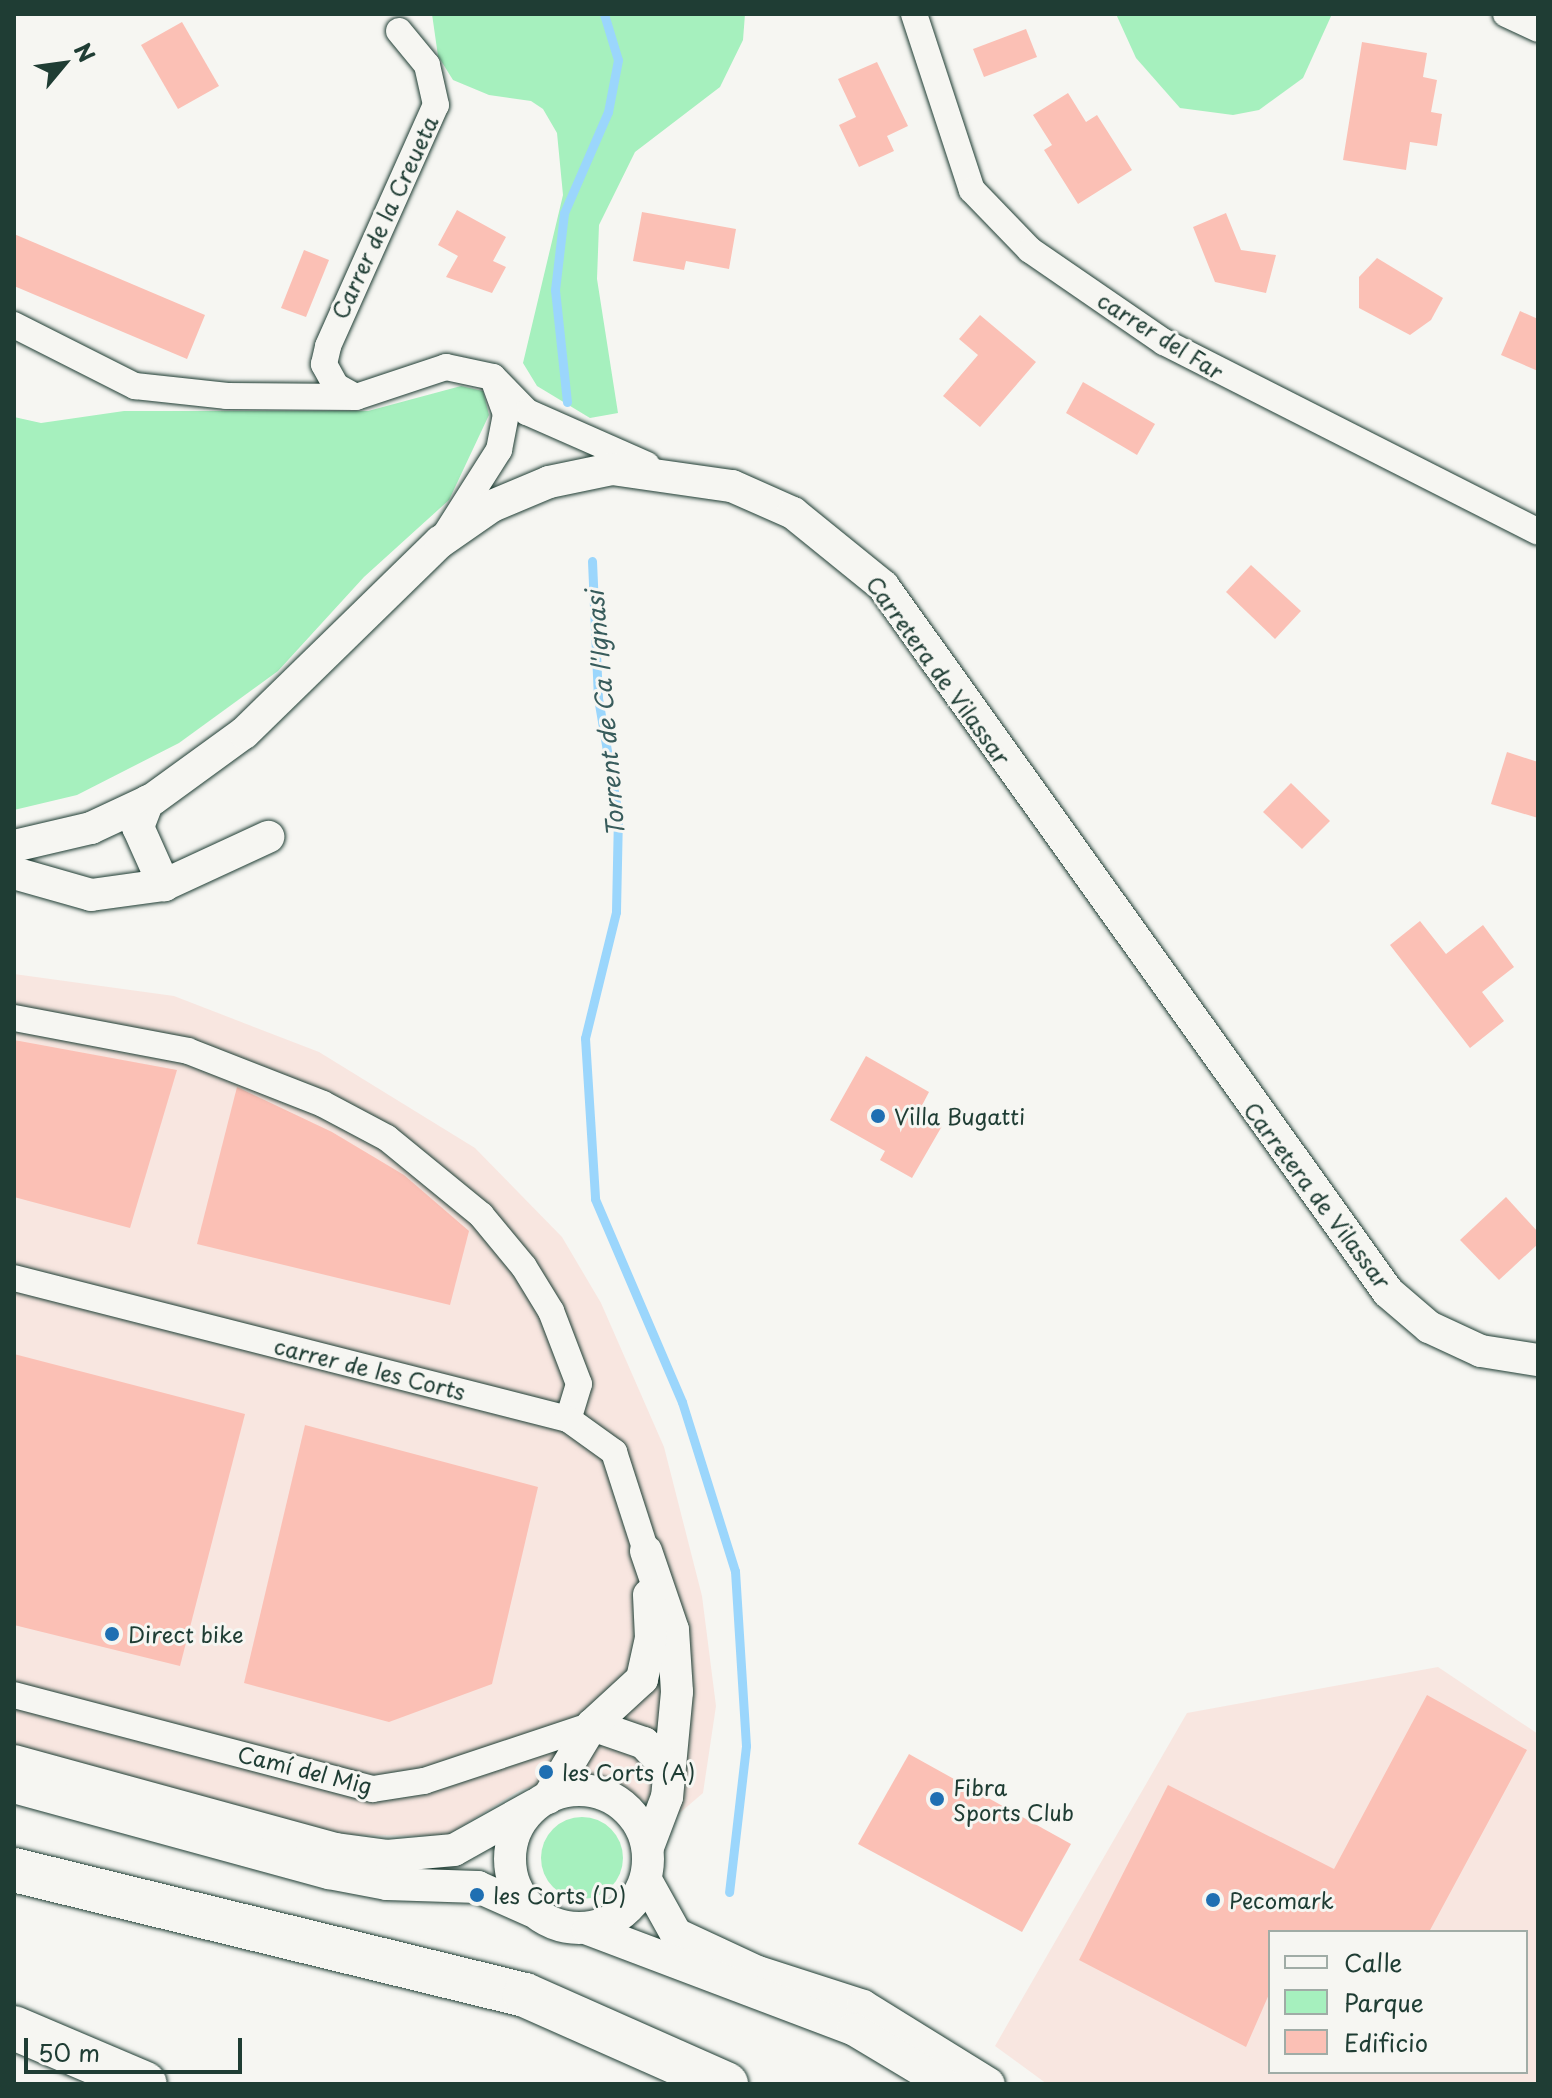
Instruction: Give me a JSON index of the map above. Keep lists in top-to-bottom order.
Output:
{
  "streets": {
    "street": [
      "Carrer de la Creueta",
      "carrer del Far",
      "Carretera de Vilassar",
      "carrer de les Corts",
      "Camí del Mig"
    ]
  },
  "water": ["Torrent de Ca l'Ignasi"],
  "places": [
    "Villa Bugatti",
    "Direct bike",
    "les Corts (A)",
    "Fibra Sports Club",
    "les Corts (D)",
    "Pecomark"
  ],
  "legend": ["Calle", "Parque", "Edificio"],
  "scale_bar": "50 m",
  "north": "top right"
}
